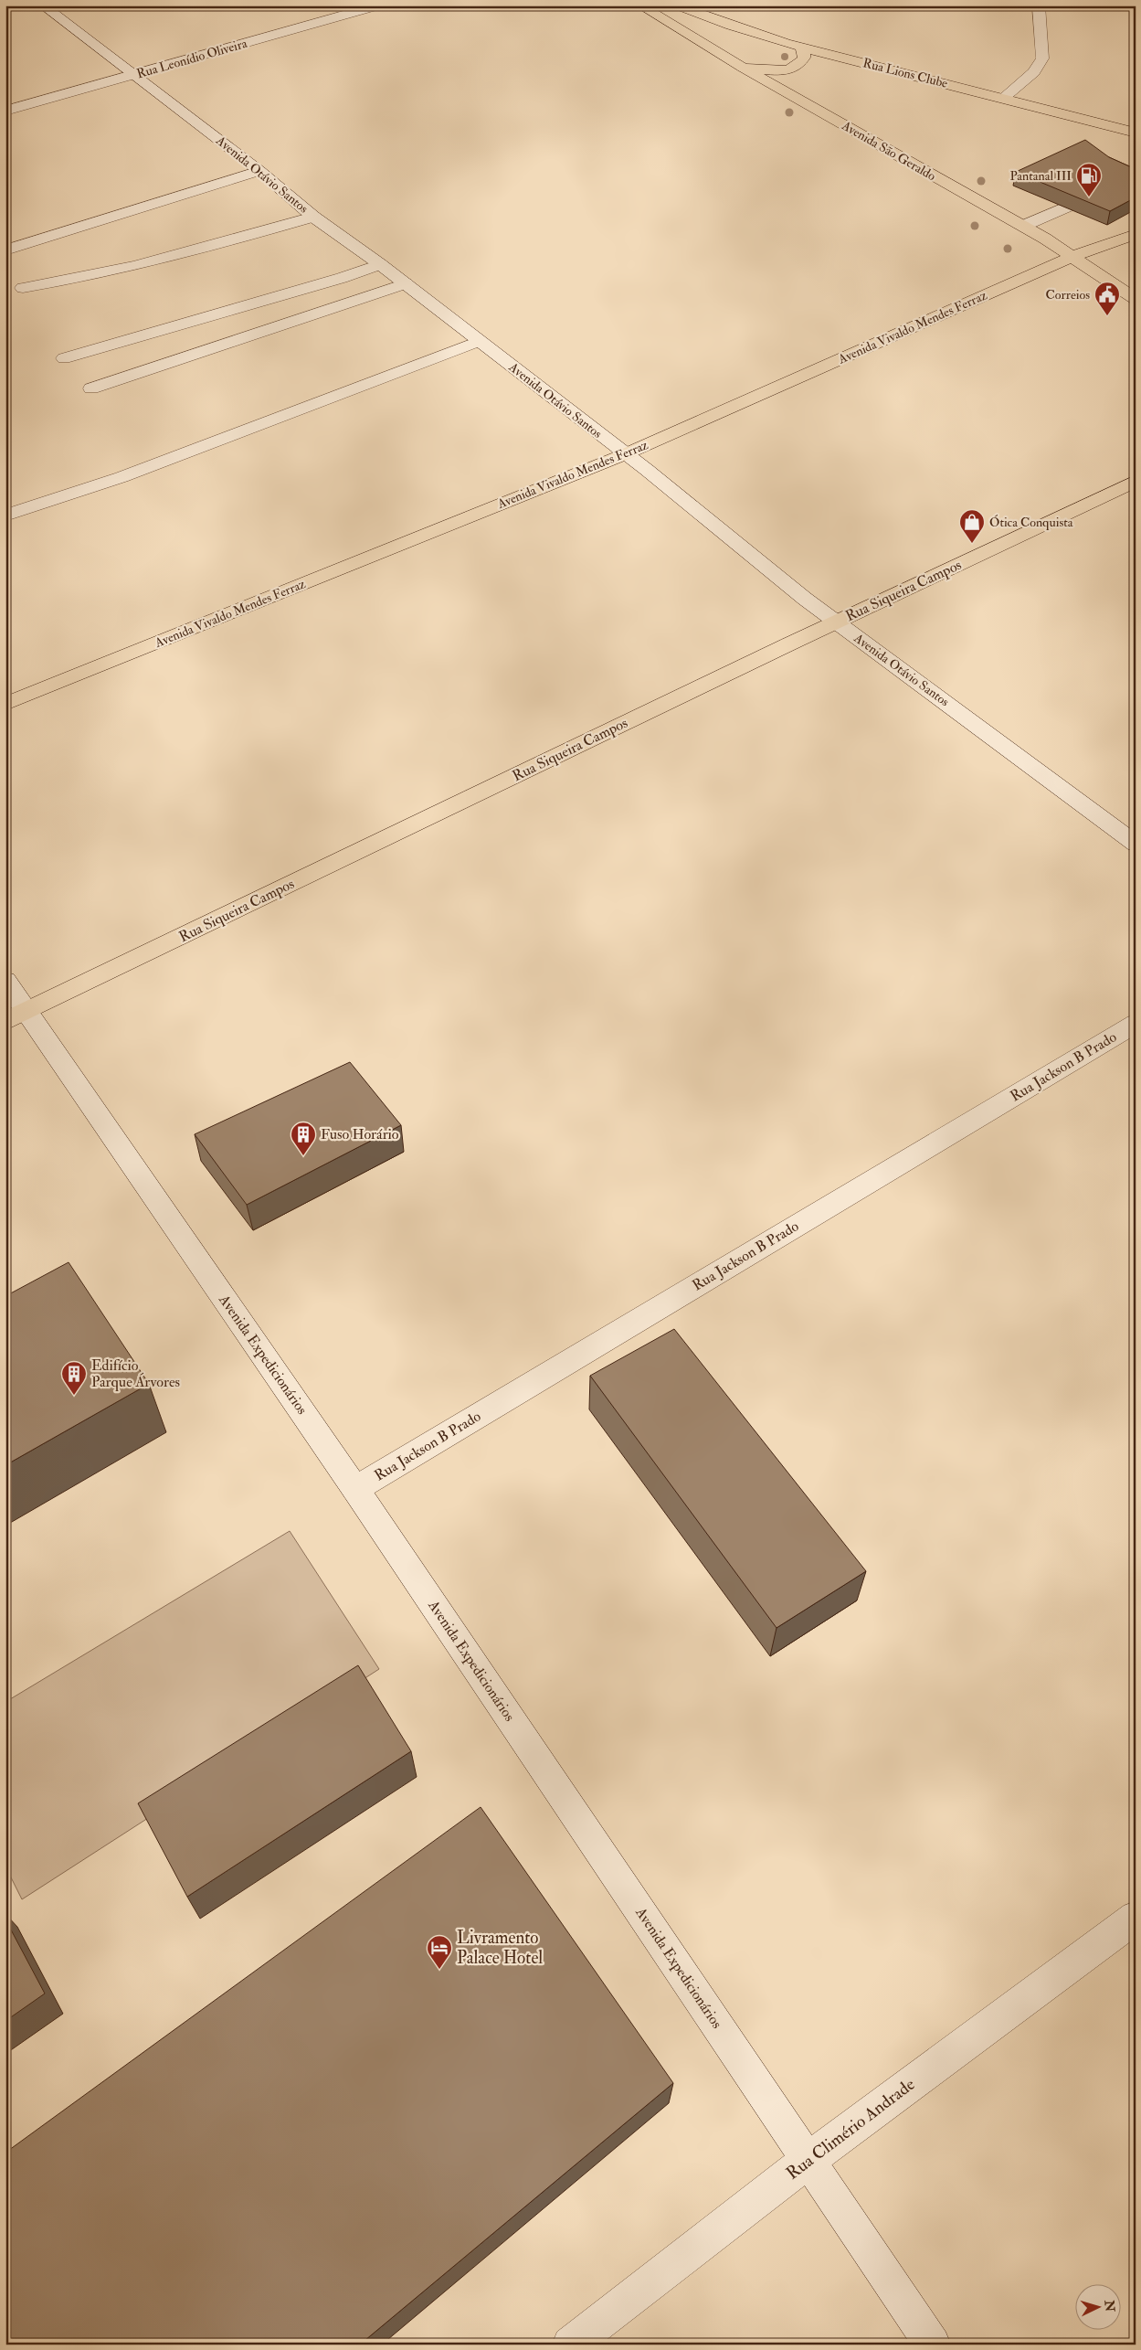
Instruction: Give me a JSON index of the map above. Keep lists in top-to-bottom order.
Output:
{
  "streets": {
    "main road": [
      "Rua Lions Clube",
      "Avenida São Geraldo",
      "Avenida Vivaldo Mendes Ferraz",
      "Rua Siqueira Campos"
    ],
    "street": [
      "Rua Leonídio Oliveira",
      "Avenida Otávio Santos",
      "Rua Jackson B Prado",
      "Avenida Expedicionários",
      "Rua Climério Andrade"
    ]
  },
  "crossings": [
    ["Rua Leonídio Oliveira", "Avenida Otávio Santos"],
    ["Avenida São Geraldo", "Avenida Vivaldo Mendes Ferraz"],
    ["Avenida Otávio Santos", "Avenida Vivaldo Mendes Ferraz"],
    ["Avenida Otávio Santos", "Rua Siqueira Campos"],
    ["Rua Siqueira Campos", "Avenida Expedicionários"],
    ["Rua Jackson B Prado", "Avenida Expedicionários"],
    ["Avenida Expedicionários", "Rua Climério Andrade"]
  ],
  "places": {
    "fuel station": ["Pantanal III"],
    "public building": ["Correios"],
    "shop": ["Ótica Conquista"],
    "building": ["Fuso Horário", "Edifício Parque Árvores"],
    "hotel": ["Livramento Palace Hotel"]
  },
  "north": "right"
}
